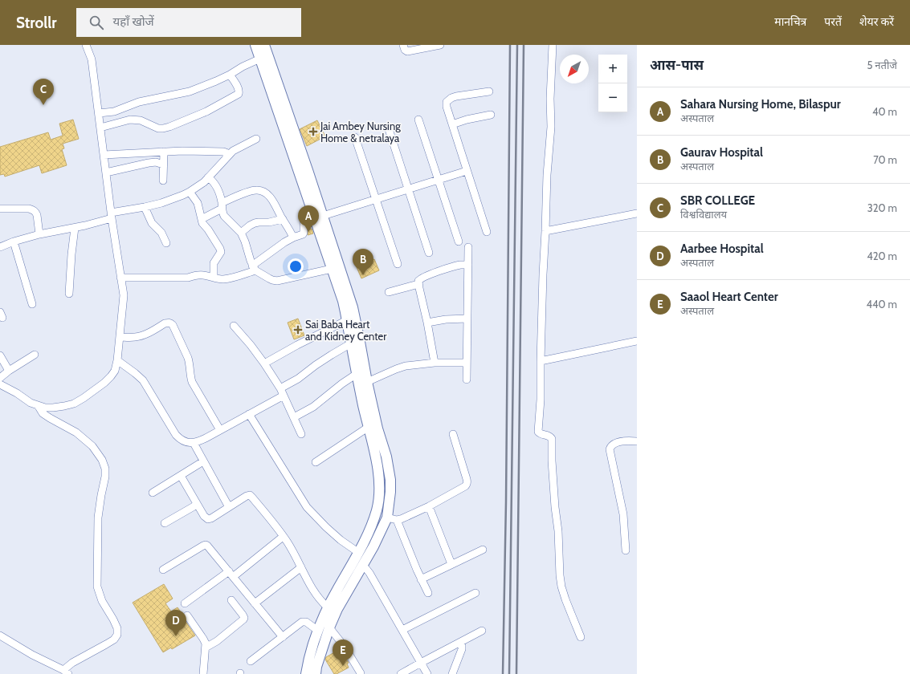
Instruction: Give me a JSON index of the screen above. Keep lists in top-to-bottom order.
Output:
{
  "places": {
    "health": ["Jai Ambey Nursing Home & netralaya", "Sai Baba Heart and Kidney Center"]
  },
  "north": "bottom left",
  "page": {
    "header": "Strollr",
    "search": "यहाँ खोजें",
    "nav": ["मानचित्र", "परतें", "शेयर करें"],
    "heading": ["आस-पास", "5 नतीजे"],
    "map_buttons": ["+", "−"],
    "pins": [
      "C",
      "A",
      "B",
      "D",
      "E"
    ],
    "list": [
      {
        "mark": "A",
        "name": "Sahara Nursing Home, Bilaspur",
        "note": "अस्पताल",
        "value": "40 m"
      },
      {
        "mark": "B",
        "name": "Gaurav Hospital",
        "note": "अस्पताल",
        "value": "70 m"
      },
      {
        "mark": "C",
        "name": "SBR COLLEGE",
        "note": "विश्वविद्यालय",
        "value": "320 m"
      },
      {
        "mark": "D",
        "name": "Aarbee Hospital",
        "note": "अस्पताल",
        "value": "420 m"
      },
      {
        "mark": "E",
        "name": "Saaol Heart Center",
        "note": "अस्पताल",
        "value": "440 m"
      }
    ]
  }
}
